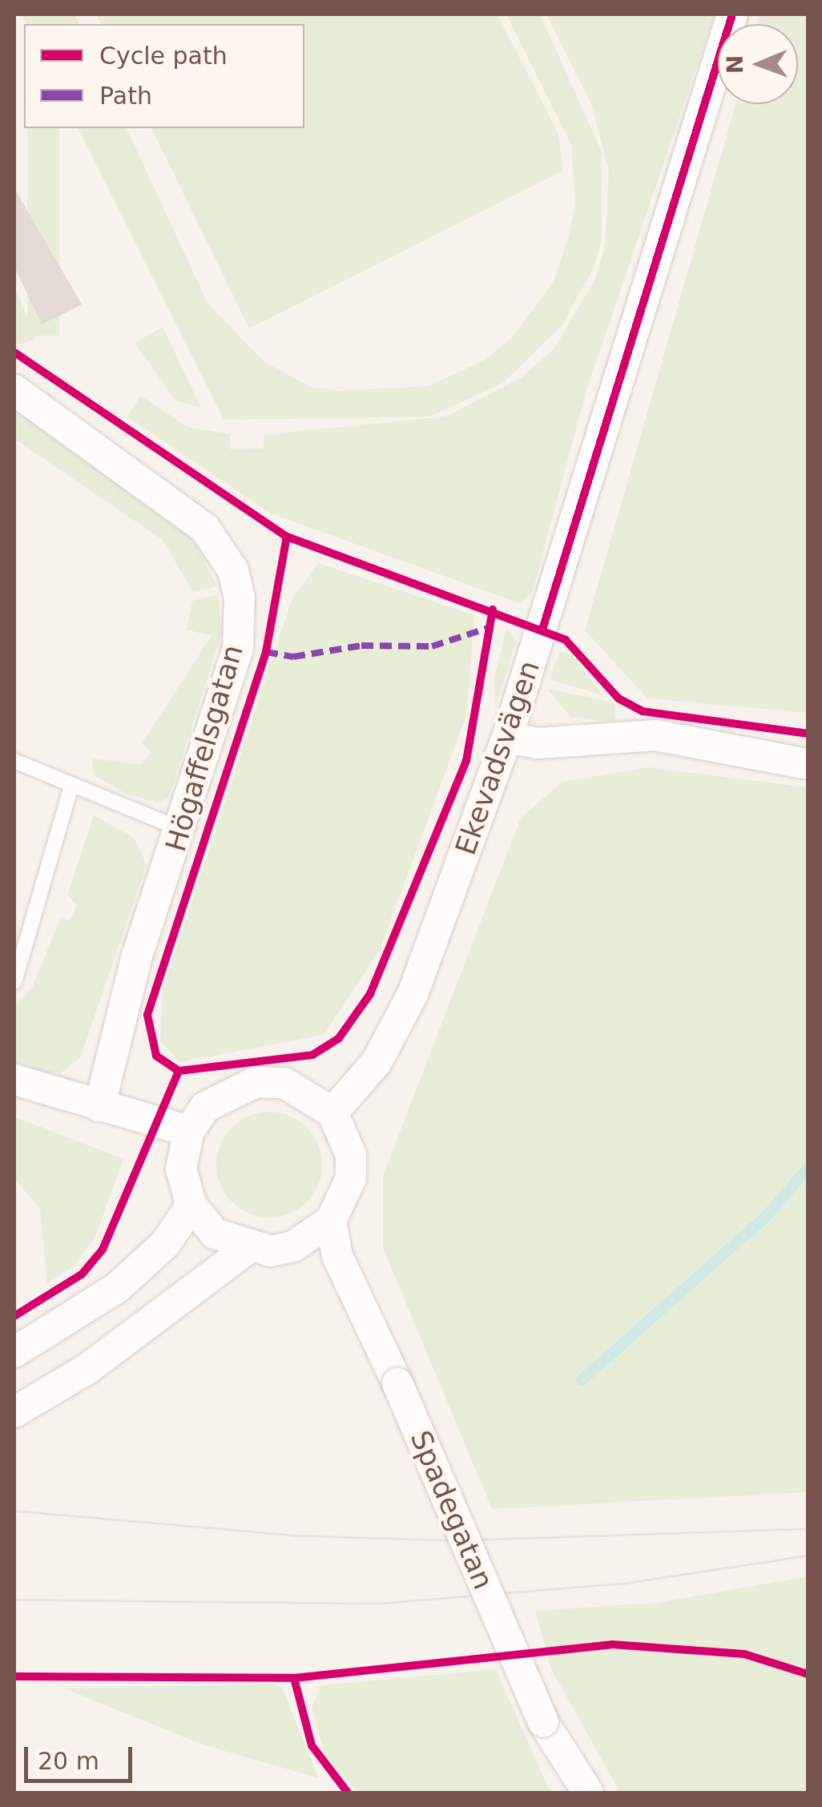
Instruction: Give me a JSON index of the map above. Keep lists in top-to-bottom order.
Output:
{
  "streets": {
    "street": ["Högaffelsgatan", "Ekevadsvägen", "Spadegatan"]
  },
  "crossings": [
    ["Ekevadsvägen", "Spadegatan"]
  ],
  "legend": ["Cycle path", "Path"],
  "scale_bar": "20 m",
  "north": "left"
}
